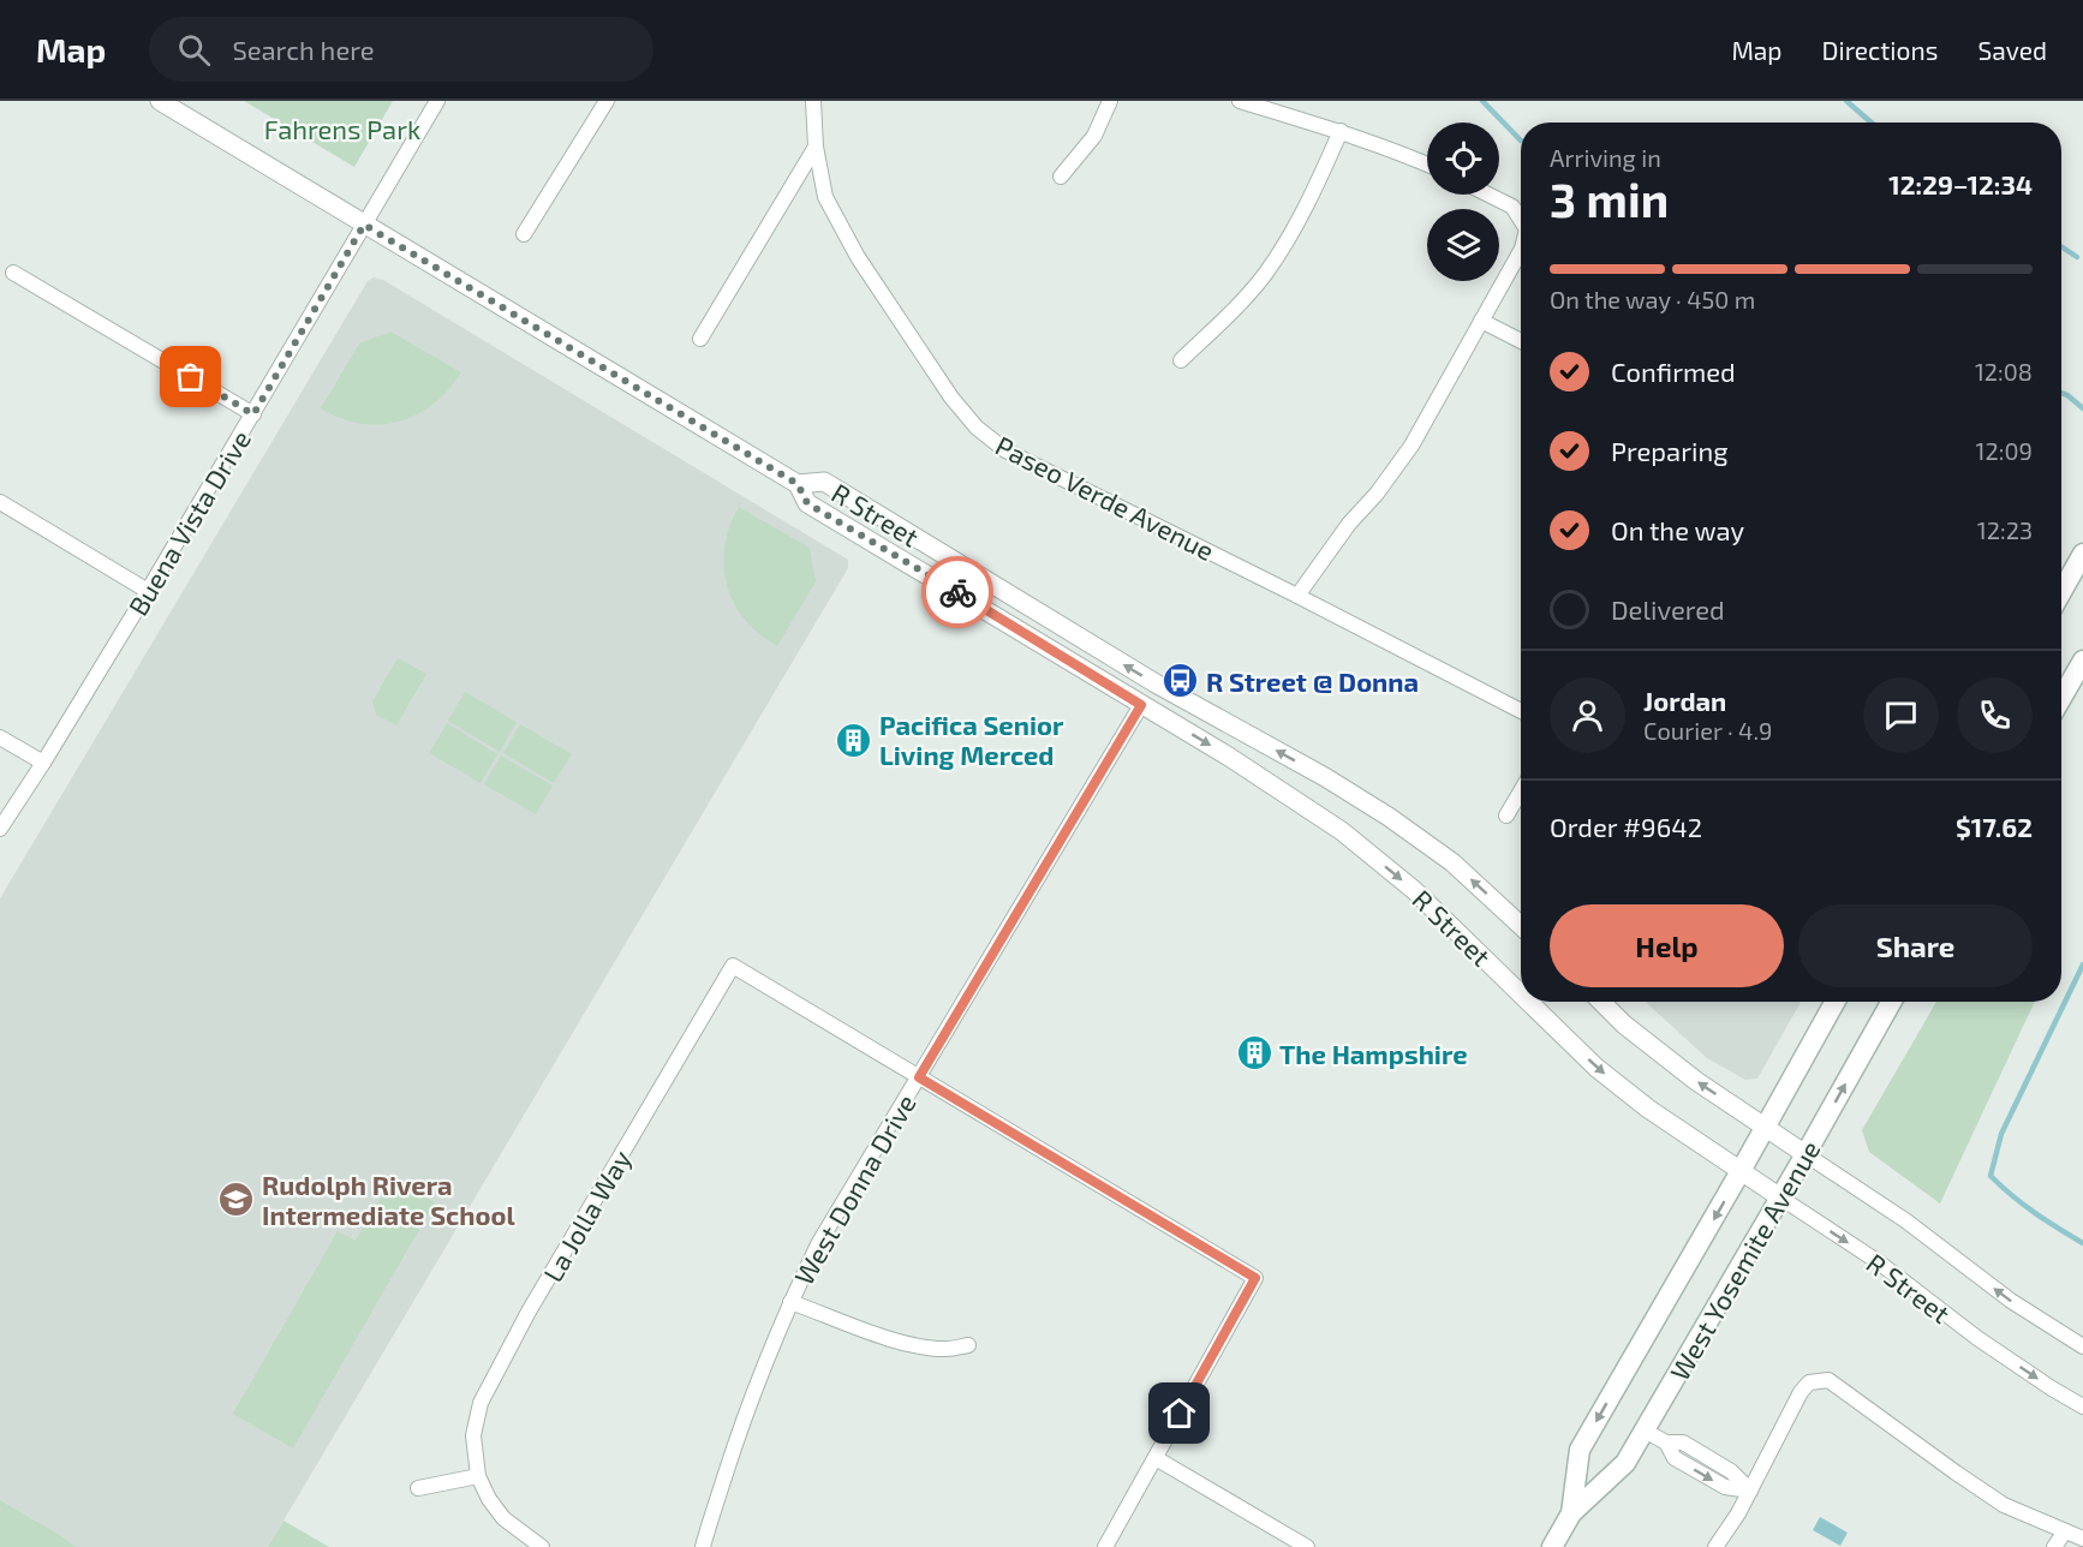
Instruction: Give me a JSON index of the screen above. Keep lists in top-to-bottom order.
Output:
{
  "streets": {
    "main road": ["West Yosemite Avenue"],
    "street": [
      "Paseo Verde Avenue",
      "R Street",
      "Buena Vista Drive",
      "West Donna Drive",
      "La Jolla Way"
    ]
  },
  "crossings": [
    ["R Street", "Buena Vista Drive"],
    ["R Street", "West Donna Drive"],
    ["R Street", "West Yosemite Avenue"],
    ["West Donna Drive", "La Jolla Way"]
  ],
  "parks": ["Fahrens Park"],
  "places": {
    "bus stop": ["R Street @ Donna"],
    "building": ["Pacifica Senior Living Merced", "The Hampshire"],
    "school or university": ["Rudolph Rivera Intermediate School"]
  },
  "page": {
    "header": "Map",
    "search": "Search here",
    "nav": ["Map", "Directions", "Saved"],
    "heading": ["3 min", "Arriving in", "12:29–12:34"],
    "panel": [
      "Jordan",
      "Courier · 4.9",
      "Order #9642",
      "$17.62"
    ],
    "bar": "On the way · 450 m",
    "list": [
      ["Confirmed", "12:08"],
      ["Preparing", "12:09"],
      ["On the way", "12:23"],
      "Delivered"
    ],
    "buttons": ["Help", "Share"]
  }
}
